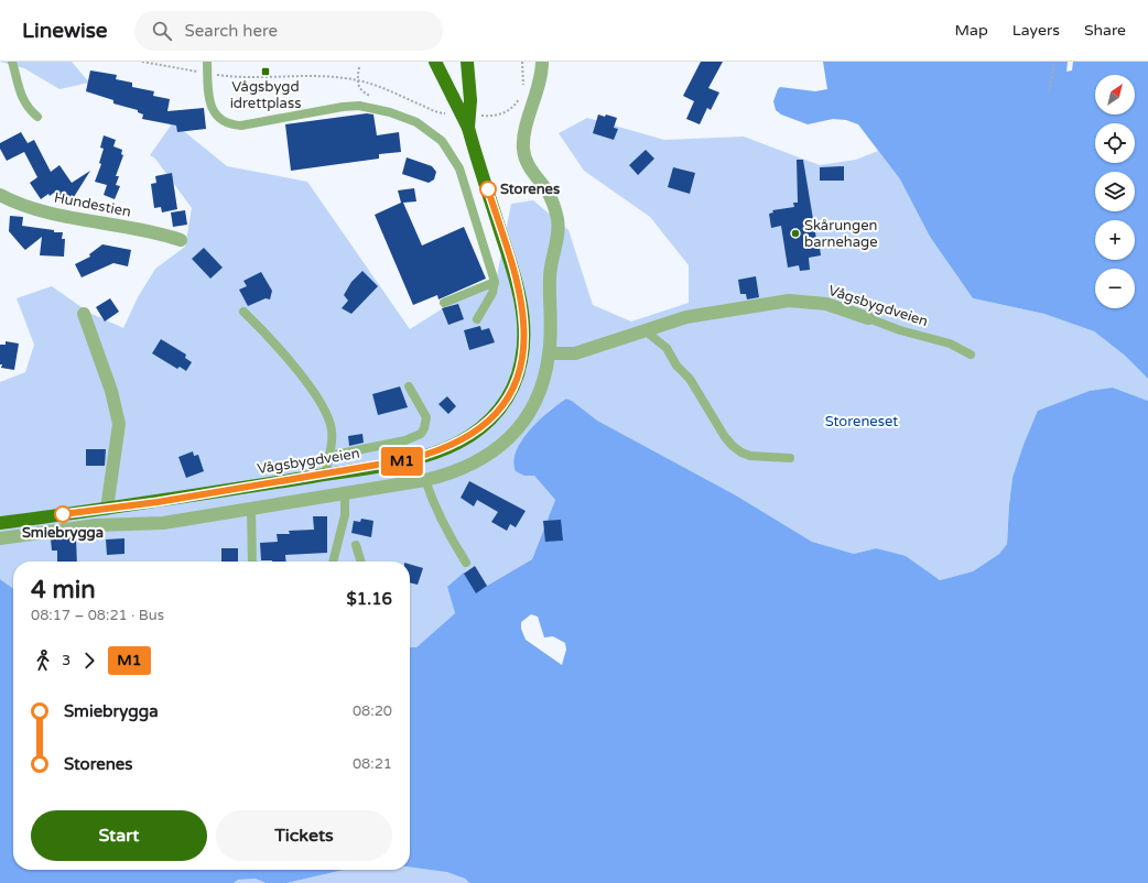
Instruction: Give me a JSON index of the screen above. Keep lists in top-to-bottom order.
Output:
{
  "streets": {
    "main road": ["Vågsbygdveien"],
    "street": ["Hundestien"]
  },
  "parks": ["Storeneset"],
  "places": {
    "transit": ["Vågsbygd idrettplass"],
    "other": ["Storenes", "Skårungen barnehage", "Smiebrygga"]
  },
  "lines": ["bus line M1"],
  "north": "top right",
  "page": {
    "header": "Linewise",
    "search": "Search here",
    "nav": ["Map", "Layers", "Share"],
    "on_map": "M1",
    "map_buttons": ["+", "−"],
    "heading": ["4 min", "08:17 – 08:21 · Bus", "$1.16"],
    "legs": ["3", "M1"],
    "list": [
      {
        "name": "Smiebrygga",
        "value": "08:20"
      },
      {
        "name": "Storenes",
        "value": "08:21"
      }
    ],
    "buttons": ["Start", "Tickets"]
  }
}
